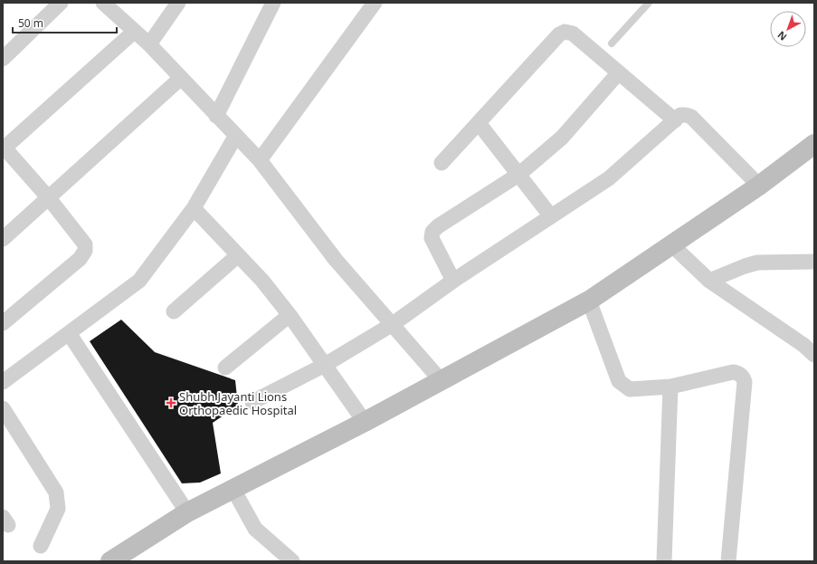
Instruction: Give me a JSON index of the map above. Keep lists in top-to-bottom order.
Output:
{
  "places": {
    "health": ["Shubh Jayanti Lions Orthopaedic Hospital"]
  },
  "scale_bar": "50 m",
  "north": "bottom left"
}
